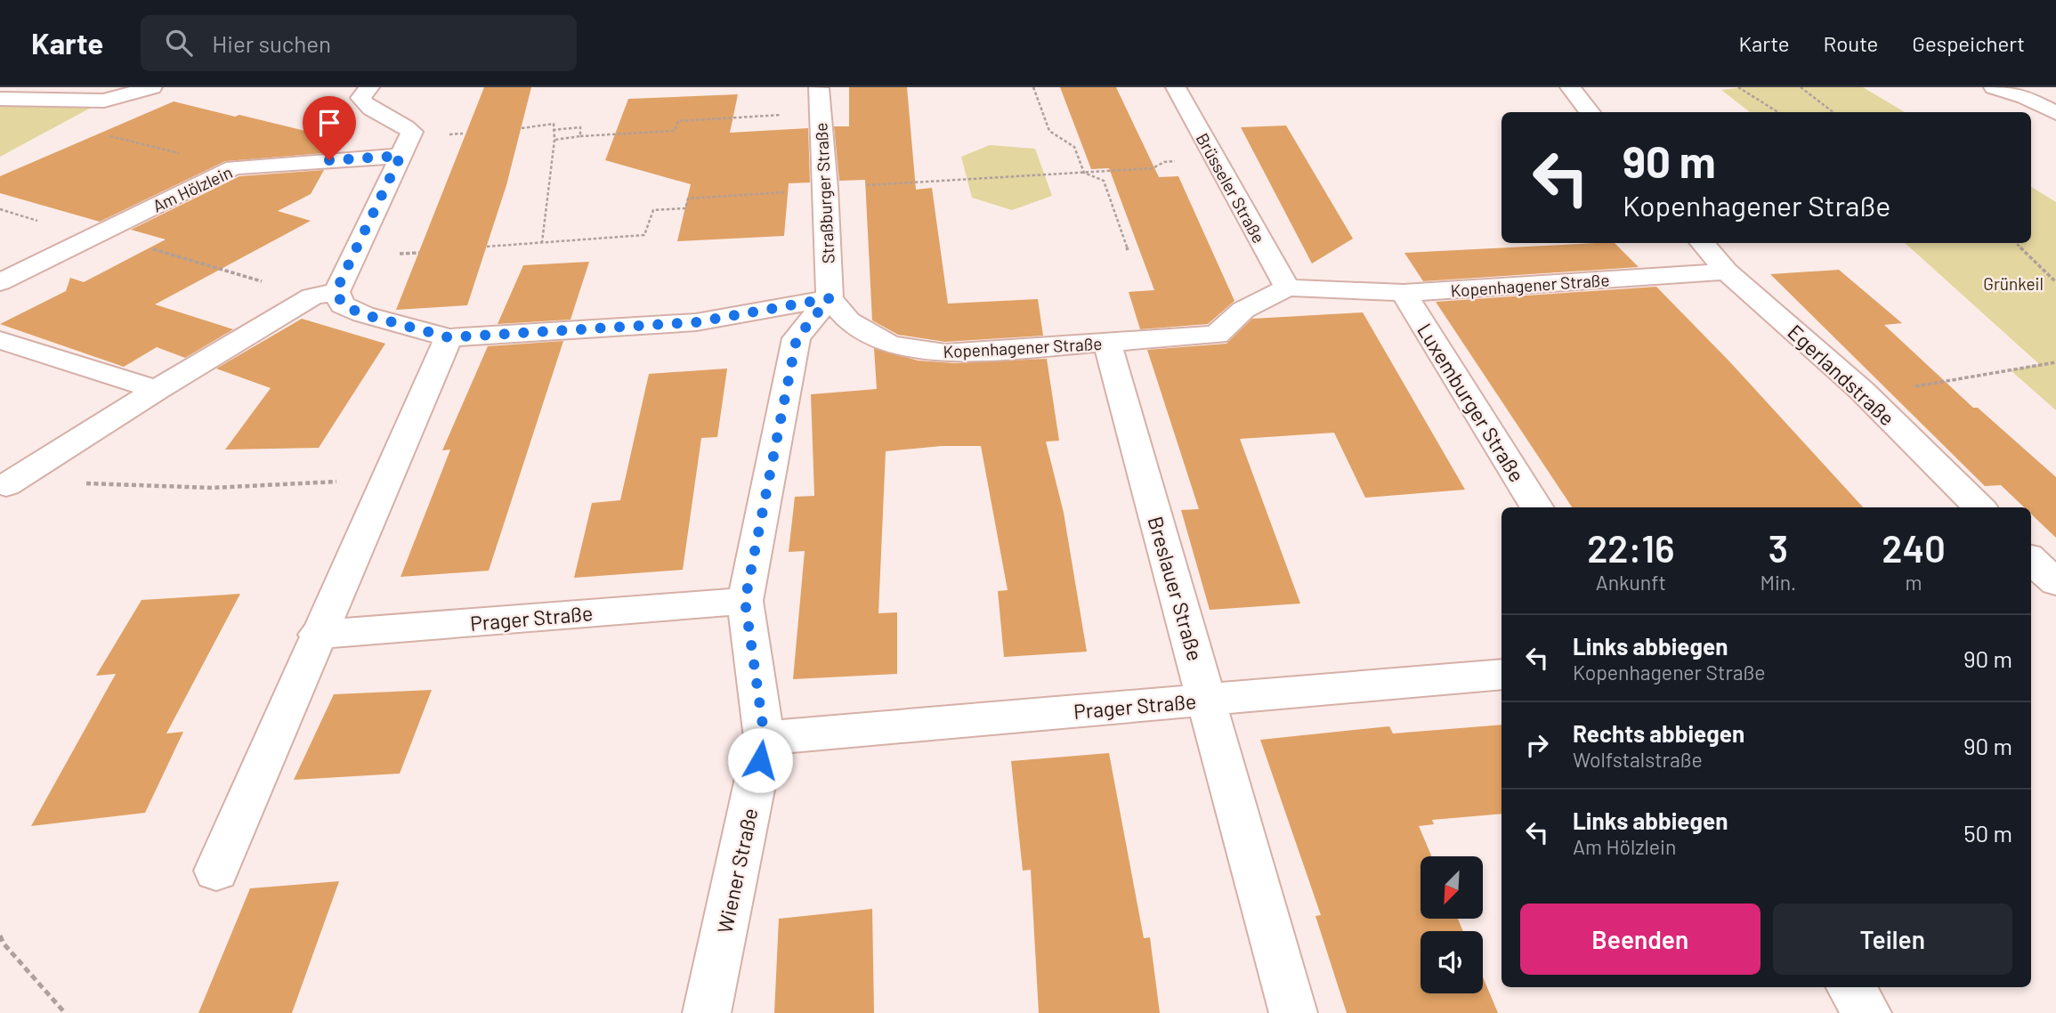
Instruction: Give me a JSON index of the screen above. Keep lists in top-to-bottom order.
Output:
{
  "streets": {
    "street": [
      "Brüsseler Straße",
      "Am Hölzlein",
      "Straßburger Straße",
      "Kopenhagener Straße",
      "Egerlandstraße",
      "Luxemburger Straße",
      "Breslauer Straße",
      "Prager Straße",
      "Wiener Straße"
    ]
  },
  "crossings": [
    ["Brüsseler Straße", "Kopenhagener Straße"],
    ["Straßburger Straße", "Kopenhagener Straße"],
    ["Straßburger Straße", "Wiener Straße"],
    ["Kopenhagener Straße", "Egerlandstraße"],
    ["Kopenhagener Straße", "Luxemburger Straße"],
    ["Kopenhagener Straße", "Breslauer Straße"],
    ["Kopenhagener Straße", "Wiener Straße"],
    ["Breslauer Straße", "Prager Straße"],
    ["Prager Straße", "Wiener Straße"]
  ],
  "parks": ["Grünkeil"],
  "north": "bottom left",
  "page": {
    "header": "Karte",
    "search": "Hier suchen",
    "nav": ["Karte", "Route", "Gespeichert"],
    "turn": ["90 m", "Kopenhagener Straße"],
    "eta": [
      "22:16",
      "Ankunft",
      "3",
      "Min.",
      "240",
      "m"
    ],
    "list": [
      {
        "name": "Links abbiegen",
        "note": "Kopenhagener Straße",
        "value": "90 m"
      },
      {
        "name": "Rechts abbiegen",
        "note": "Wolfstalstraße",
        "value": "90 m"
      },
      {
        "name": "Links abbiegen",
        "note": "Am Hölzlein",
        "value": "50 m"
      }
    ],
    "buttons": ["Beenden", "Teilen"]
  }
}
